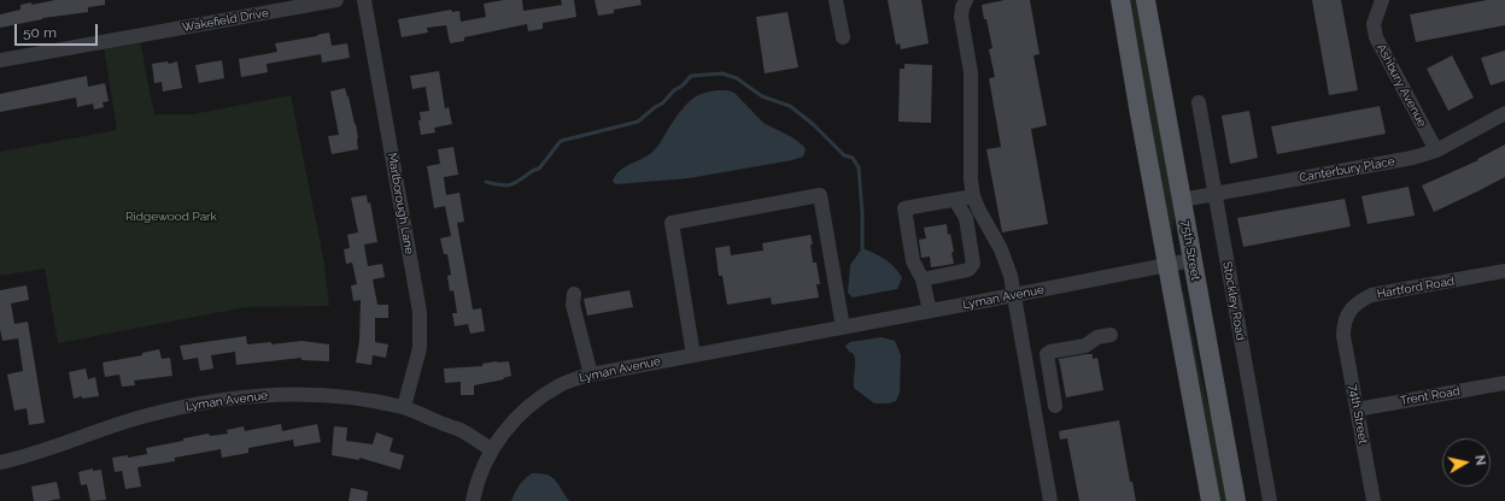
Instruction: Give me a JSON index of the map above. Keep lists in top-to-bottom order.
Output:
{
  "streets": {
    "main road": ["75th Street"],
    "street": [
      "Wakefield Drive",
      "Ashbury Avenue",
      "Canterbury Place",
      "Marlborough Lane",
      "Hartford Road",
      "Lyman Avenue",
      "Stockley Road",
      "Trent Road",
      "74th Street"
    ]
  },
  "crossings": [
    ["Ashbury Avenue", "Canterbury Place"],
    ["Canterbury Place", "75th Street"],
    ["Canterbury Place", "Stockley Road"],
    ["Marlborough Lane", "Lyman Avenue"],
    ["75th Street", "Lyman Avenue"],
    ["Hartford Road", "74th Street"],
    ["Trent Road", "74th Street"]
  ],
  "parks": ["Ridgewood Park"],
  "scale_bar": "50 m",
  "north": "right"
}
